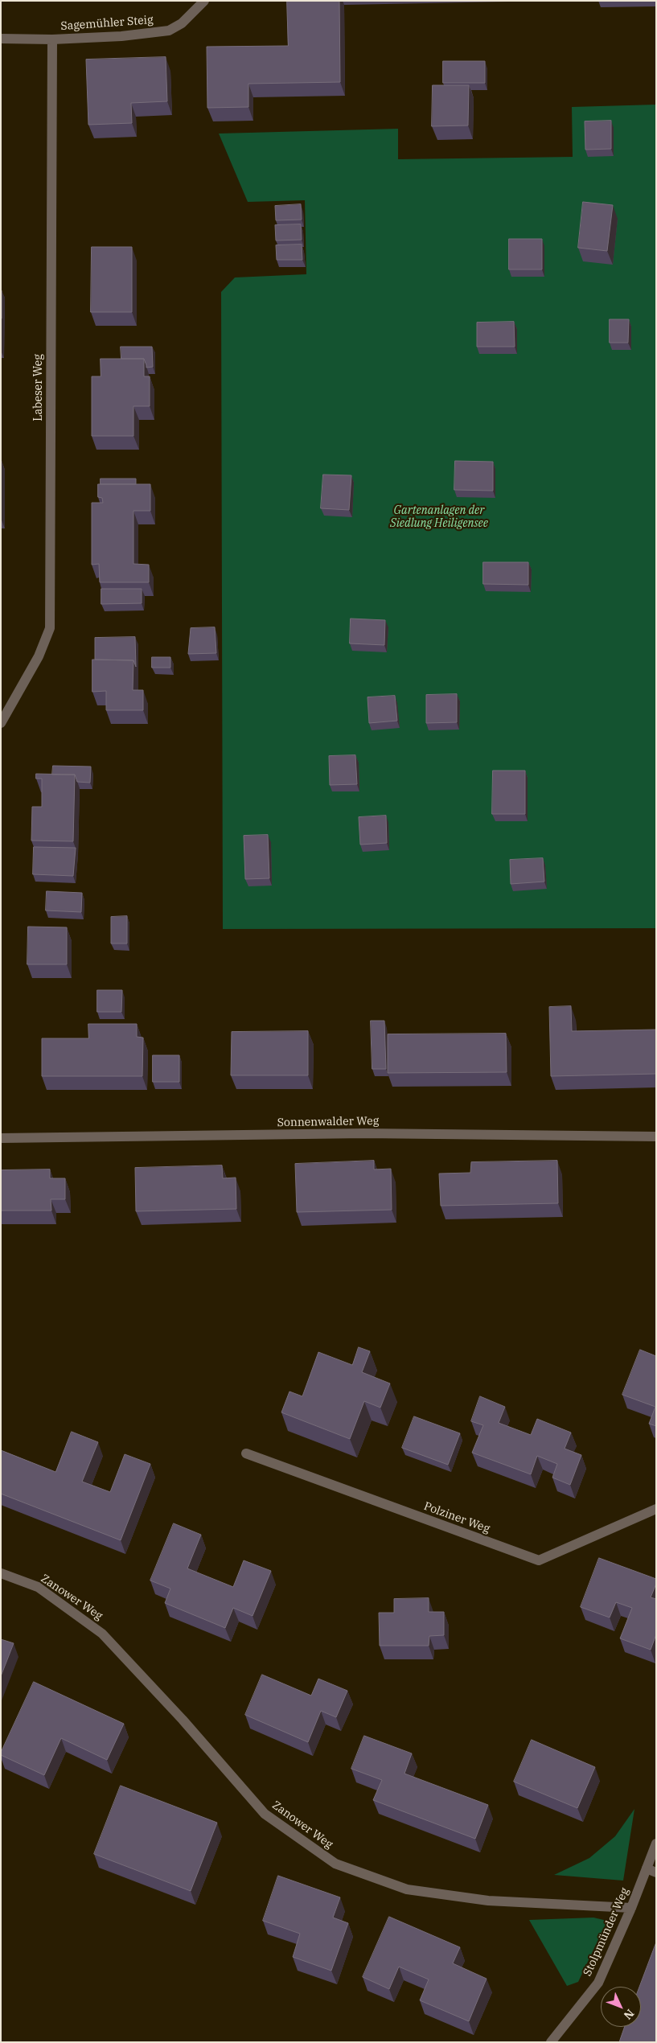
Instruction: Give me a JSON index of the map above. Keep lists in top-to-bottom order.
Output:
{
  "streets": {
    "street": [
      "Sagemühler Steig",
      "Labeser Weg",
      "Sonnenwalder Weg",
      "Polziner Weg",
      "Zanower Weg",
      "Stolpmünder Weg"
    ]
  },
  "crossings": [
    ["Sagemühler Steig", "Labeser Weg"],
    ["Zanower Weg", "Stolpmünder Weg"]
  ],
  "parks": ["Gartenanlagen der Siedlung Heiligensee"],
  "north": "bottom right"
}
